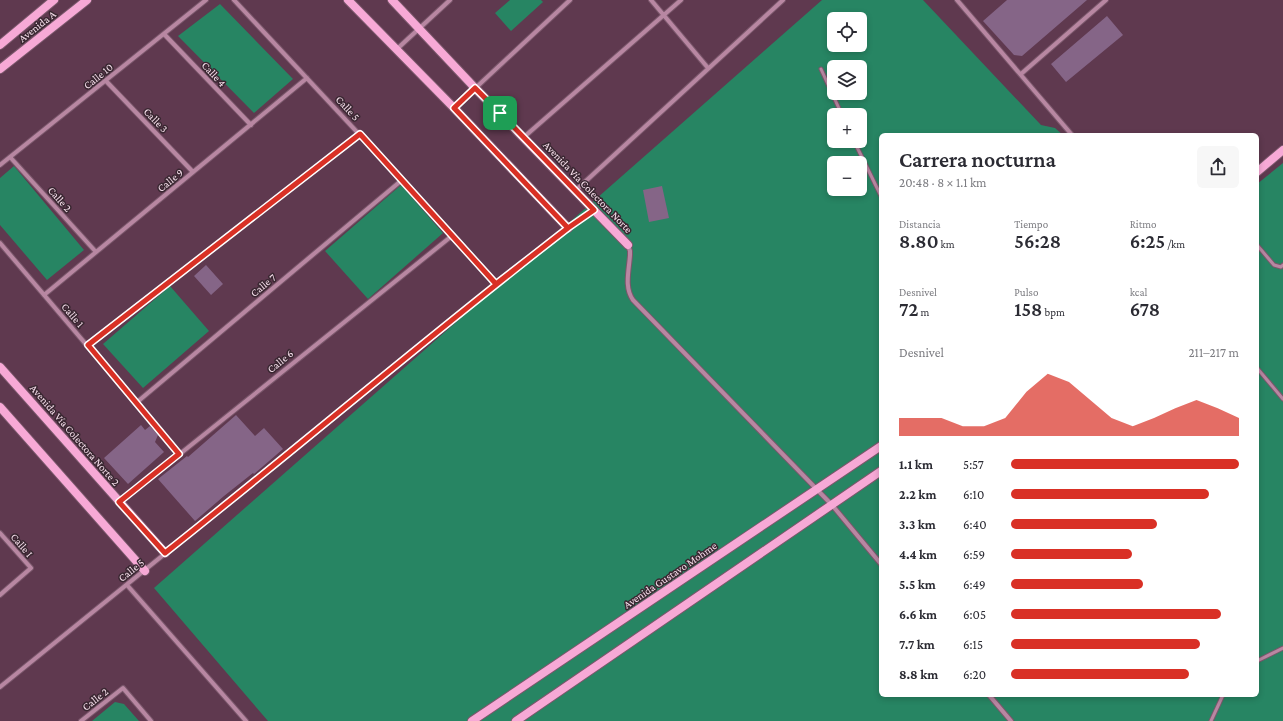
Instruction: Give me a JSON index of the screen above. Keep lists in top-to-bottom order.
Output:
{
  "streets": {
    "street": [
      "Avenida A",
      "Calle 4",
      "Calle 10",
      "Calle 5",
      "Calle 3",
      "Calle 9",
      "Avenida Vía Colectora Norte",
      "Calle 2",
      "Calle 7",
      "Calle 1",
      "Calle 6",
      "Avenida Vía Colectora Norte 2",
      "Calle I",
      "Avenida Gustavo Mohme"
    ]
  },
  "crossings": [
    ["Calle 4", "Calle 10"],
    ["Calle 4", "Calle 9"],
    ["Calle 10", "Calle 3"],
    ["Calle 10", "Calle 2"],
    ["Calle 5", "Calle 9"],
    ["Calle 5", "Avenida Vía Colectora Norte"],
    ["Calle 5", "Calle 7"],
    ["Calle 5", "Calle 6"],
    ["Calle 5", "Avenida Vía Colectora Norte 2"],
    ["Calle 3", "Calle 9"],
    ["Calle 9", "Calle 2"],
    ["Calle 9", "Calle 1"],
    ["Avenida Vía Colectora Norte", "Avenida Gustavo Mohme"],
    ["Calle 7", "Calle 1"],
    ["Calle 1", "Calle 6"],
    ["Calle 6", "Avenida Vía Colectora Norte 2"]
  ],
  "page": {
    "map_buttons": ["+", "−"],
    "heading": ["Carrera nocturna", "20:48 · 8 × 1.1 km"],
    "stats": [
      ["Distancia", "8.80 km"],
      ["Tiempo", "56:28"],
      ["Ritmo", "6:25 /km"],
      ["Desnivel", "72 m"],
      ["Pulso", "158 bpm"],
      ["kcal", "678"]
    ],
    "chart": ["Desnivel", "211–217 m"],
    "list": [
      {
        "name": "1.1 km",
        "note": "5:57"
      },
      {
        "name": "2.2 km",
        "note": "6:10"
      },
      {
        "name": "3.3 km",
        "note": "6:40"
      },
      {
        "name": "4.4 km",
        "note": "6:59"
      },
      {
        "name": "5.5 km",
        "note": "6:49"
      },
      {
        "name": "6.6 km",
        "note": "6:05"
      },
      {
        "name": "7.7 km",
        "note": "6:15"
      },
      {
        "name": "8.8 km",
        "note": "6:20"
      }
    ]
  }
}
